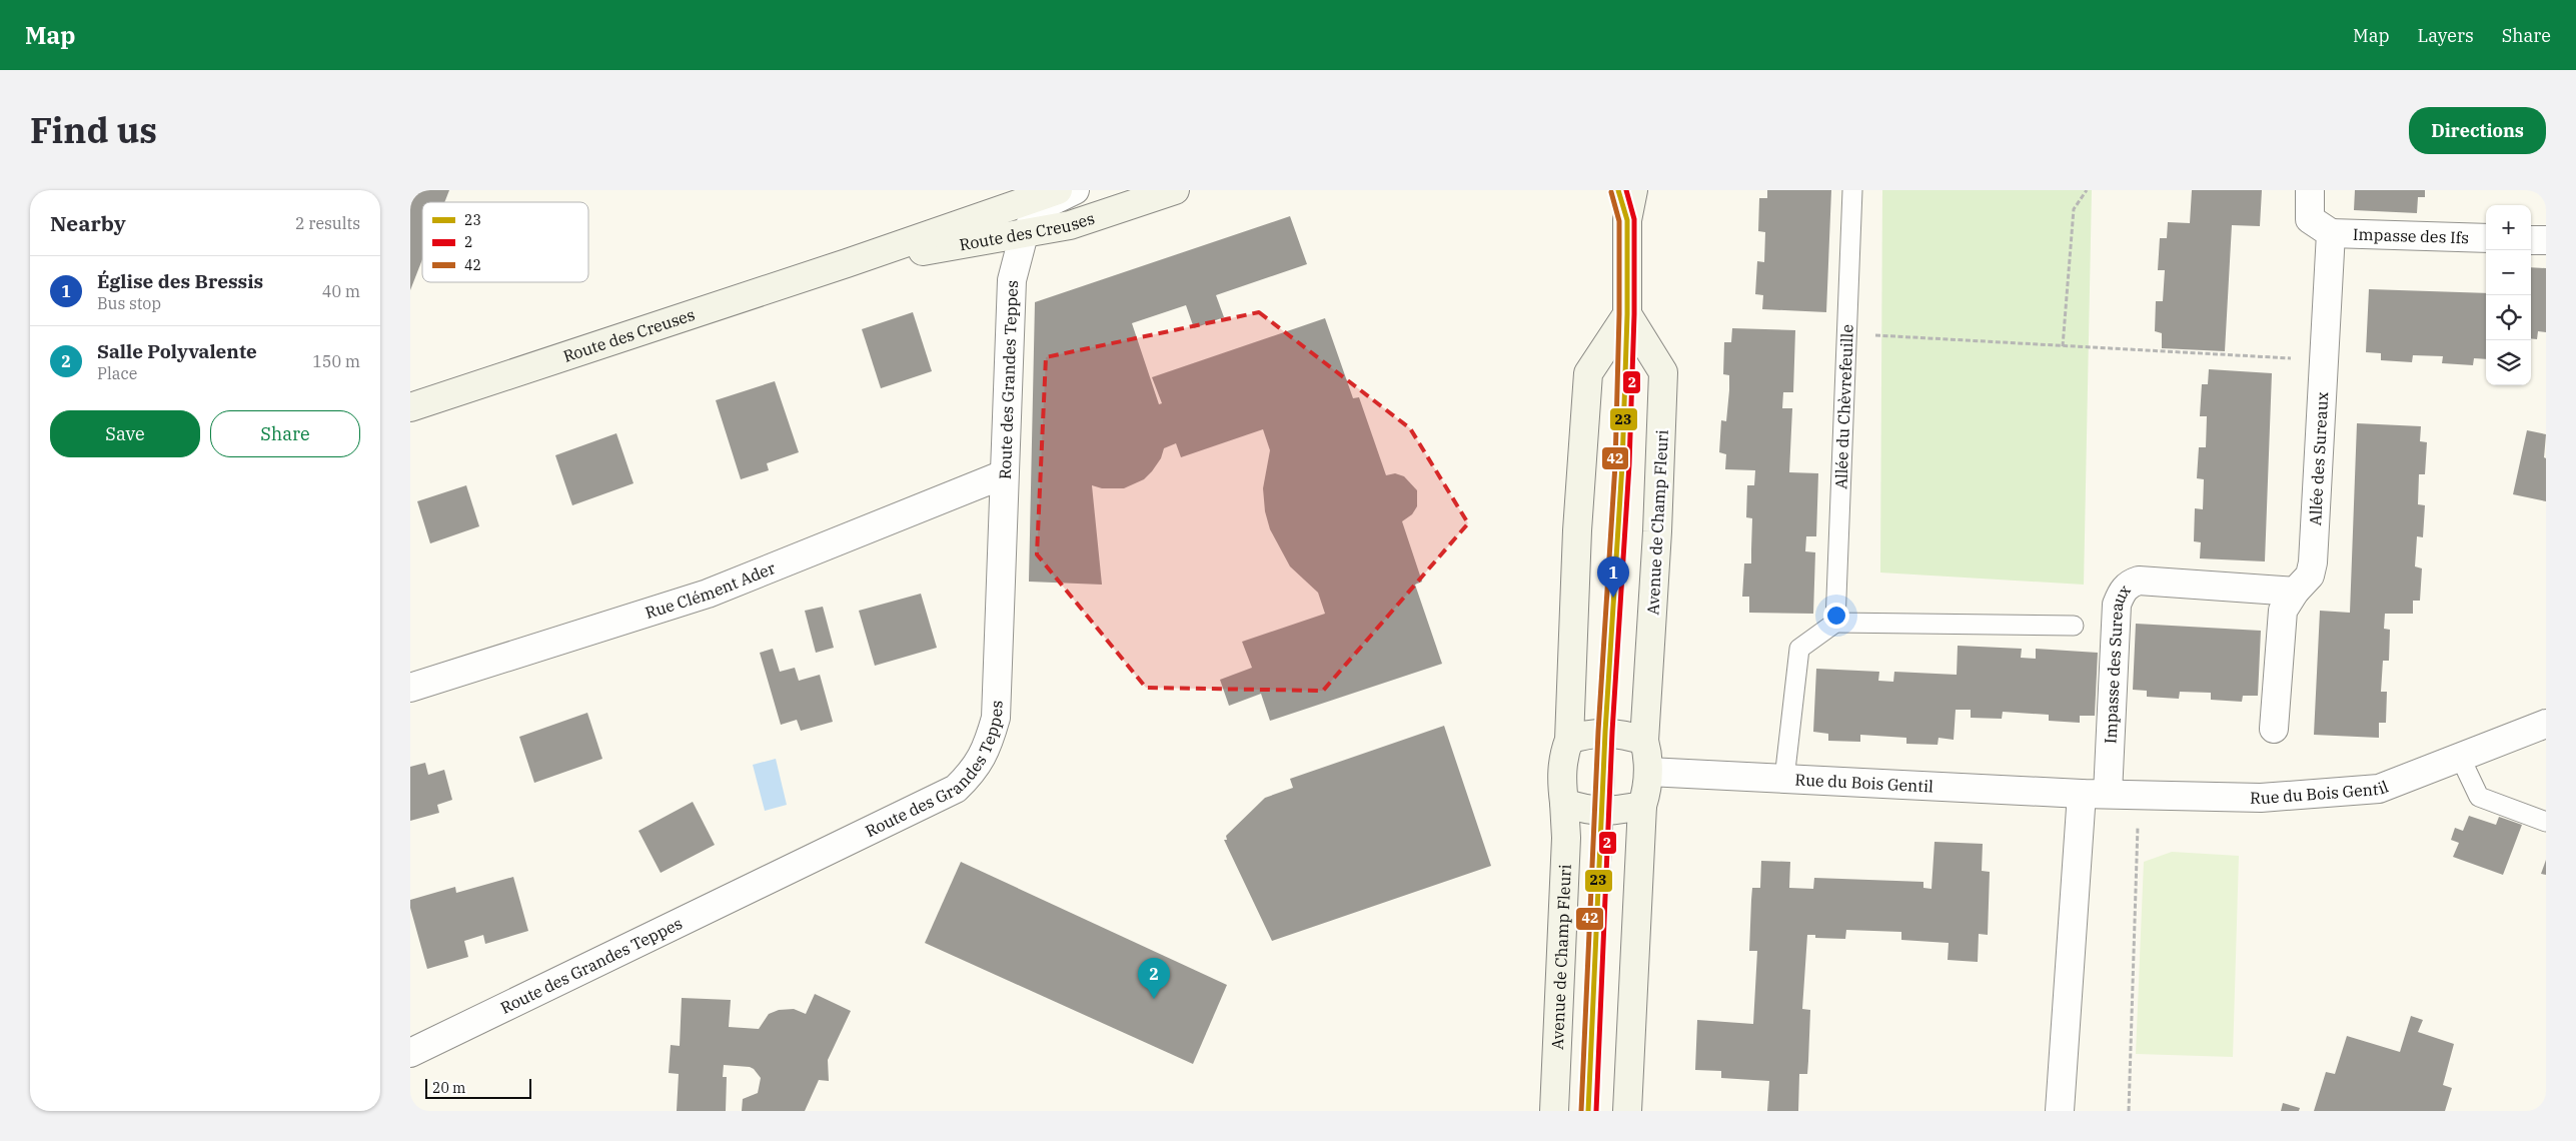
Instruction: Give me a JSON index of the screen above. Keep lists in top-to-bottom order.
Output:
{
  "streets": {
    "street": [
      "Route des Creuses",
      "Impasse des Ifs",
      "Route des Grandes Teppes",
      "Allée des Sureaux",
      "Avenue de Champ Fleuri",
      "Rue Clément Ader",
      "Impasse des Sureaux",
      "Rue du Bois Gentil"
    ],
    "lane": ["Allée du Chèvrefeuille"]
  },
  "crossings": [
    ["Route des Creuses", "Route des Grandes Teppes"],
    ["Impasse des Ifs", "Allée des Sureaux"],
    ["Route des Grandes Teppes", "Rue Clément Ader"],
    ["Allée des Sureaux", "Impasse des Sureaux"],
    ["Avenue de Champ Fleuri", "Rue du Bois Gentil"],
    ["Impasse des Sureaux", "Rue du Bois Gentil"]
  ],
  "lines": ["transit line 23", "transit line 2", "transit line 42"],
  "legend": ["23", "2", "42"],
  "scale_bar": "20 m",
  "page": {
    "header": "Map",
    "nav": ["Map", "Layers", "Share"],
    "title": "Find us",
    "buttons": [
      "Directions",
      ["Save", "Share"]
    ],
    "heading": ["Nearby", "2 results"],
    "map_buttons": ["+", "−"],
    "list": [
      {
        "mark": "1",
        "name": "Église des Bressis",
        "note": "Bus stop",
        "value": "40 m"
      },
      {
        "mark": "2",
        "name": "Salle Polyvalente",
        "note": "Place",
        "value": "150 m"
      }
    ],
    "pins": ["1", "2"],
    "scale": "20 m"
  }
}
